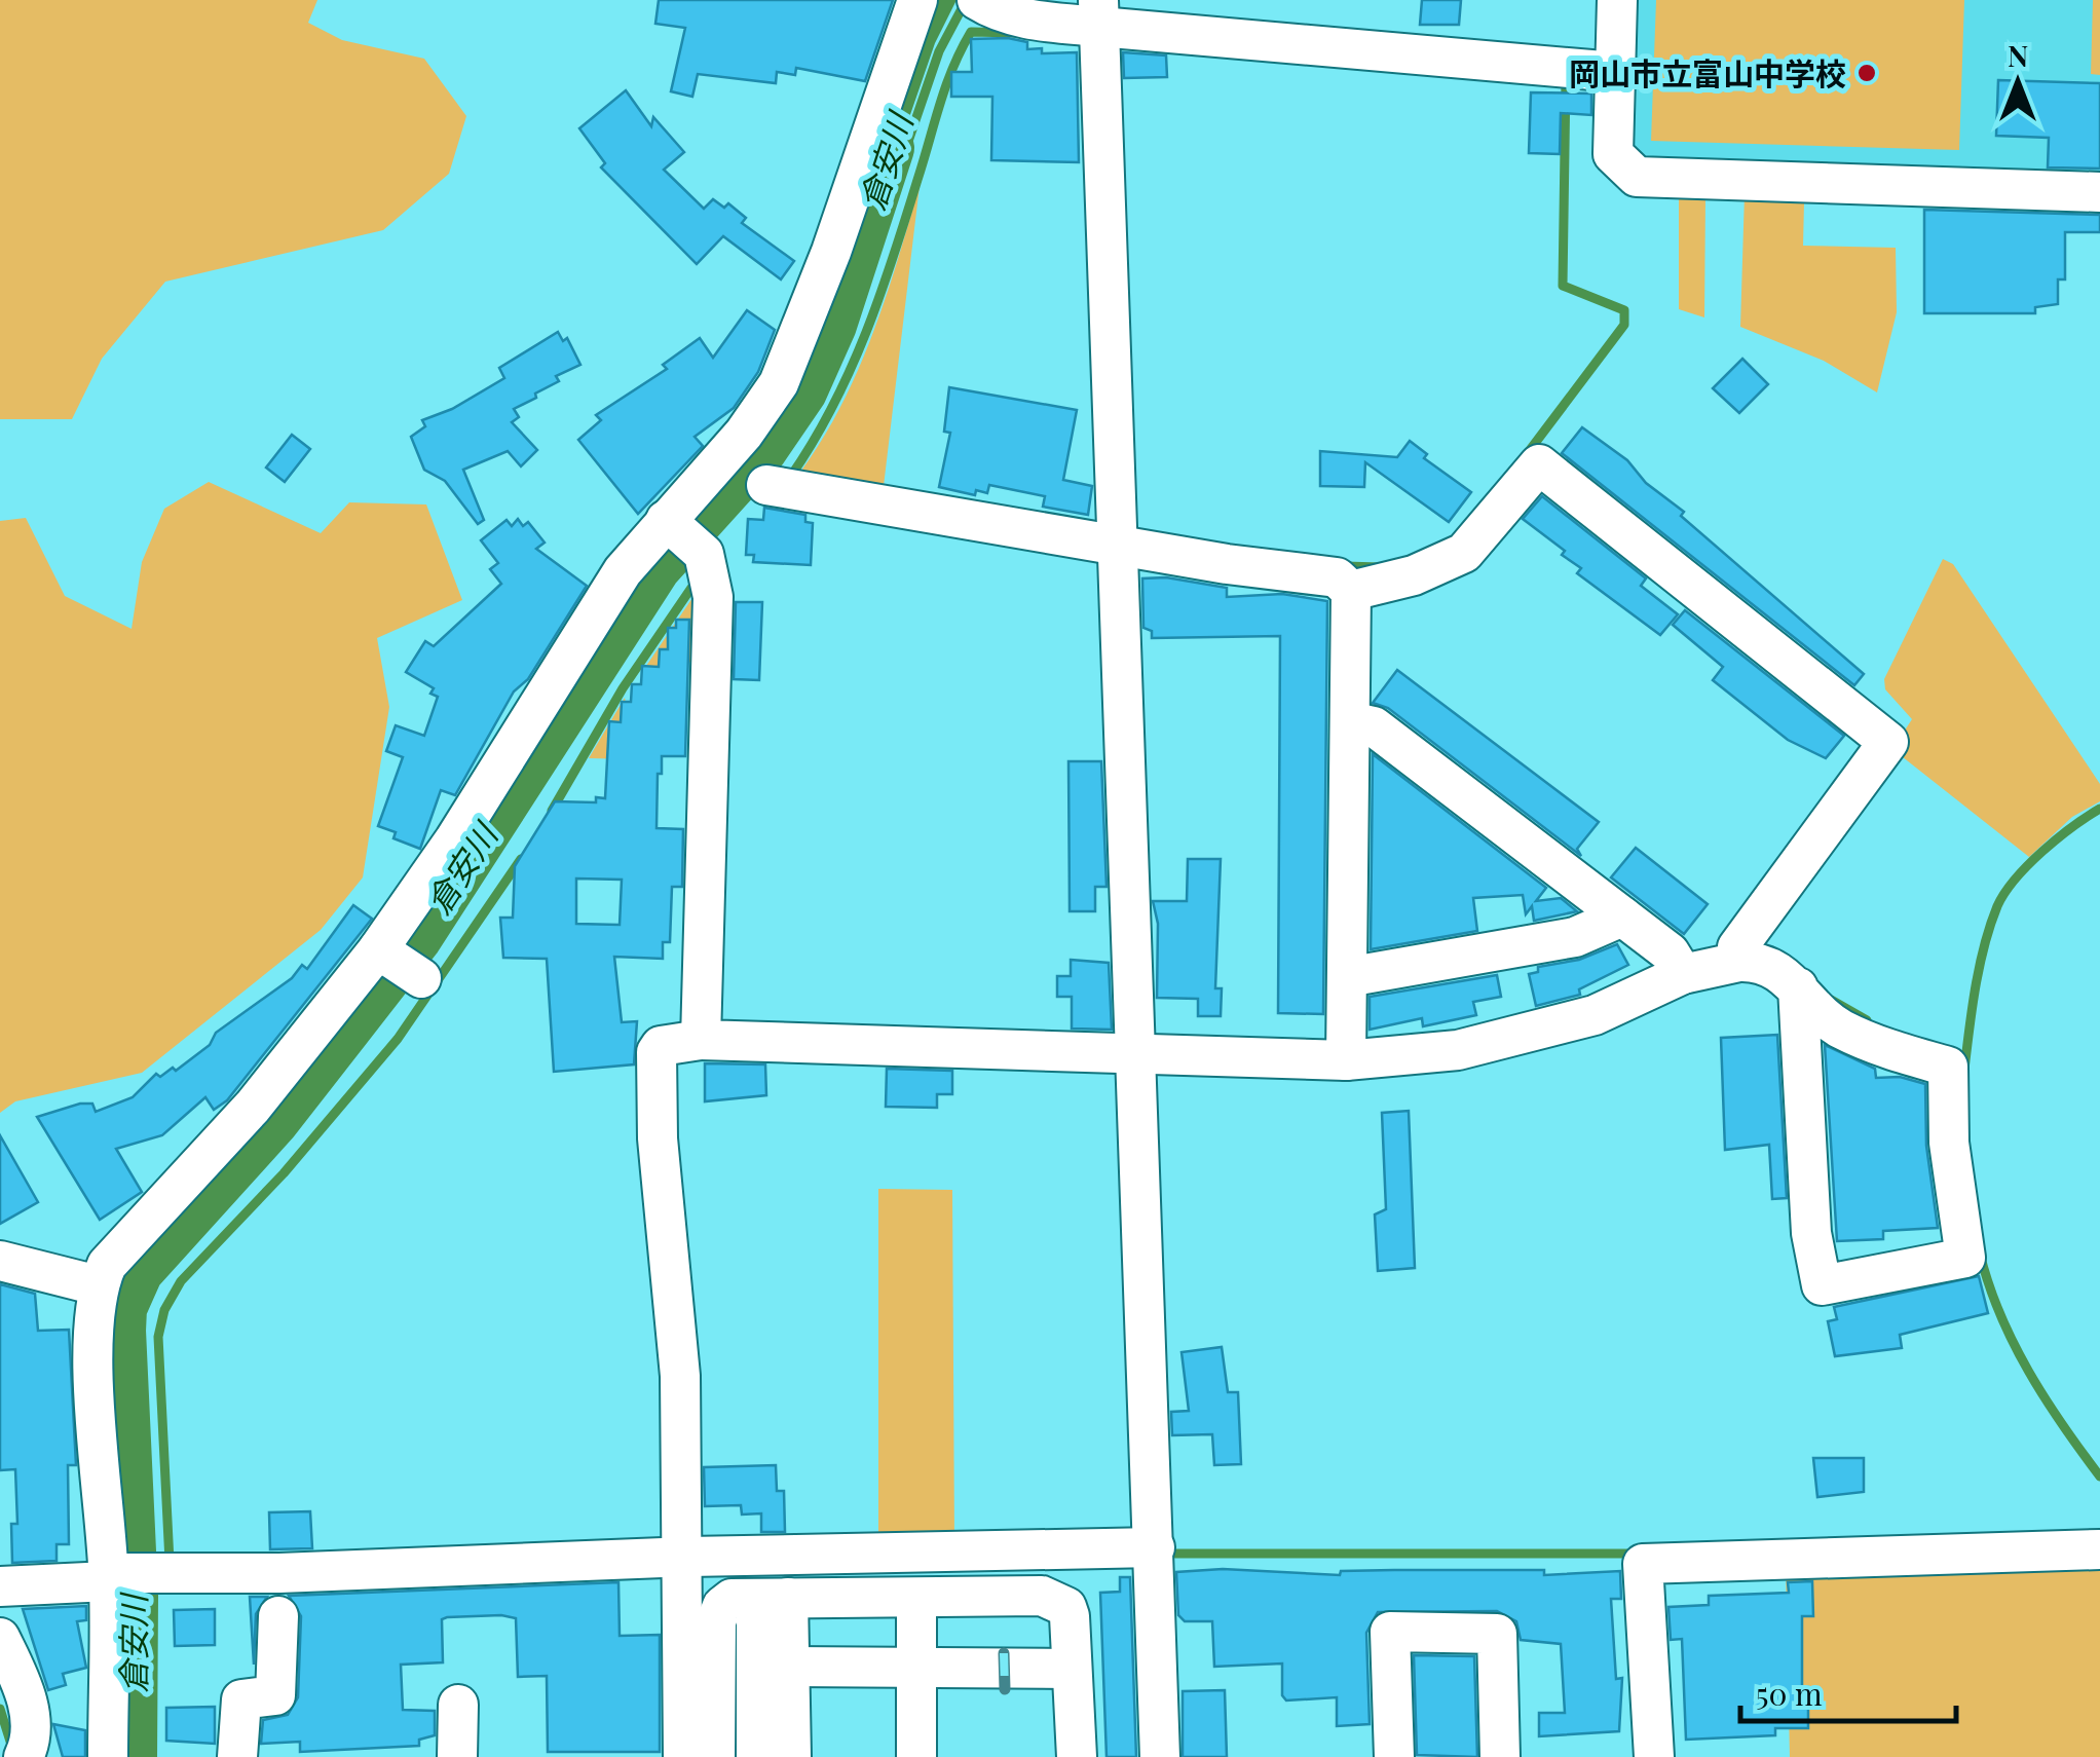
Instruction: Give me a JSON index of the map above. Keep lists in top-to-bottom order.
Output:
{
  "water": ["倉安川"],
  "places": ["岡山市立富山中学校"],
  "scale_bar": "50 m",
  "north": "top"
}
